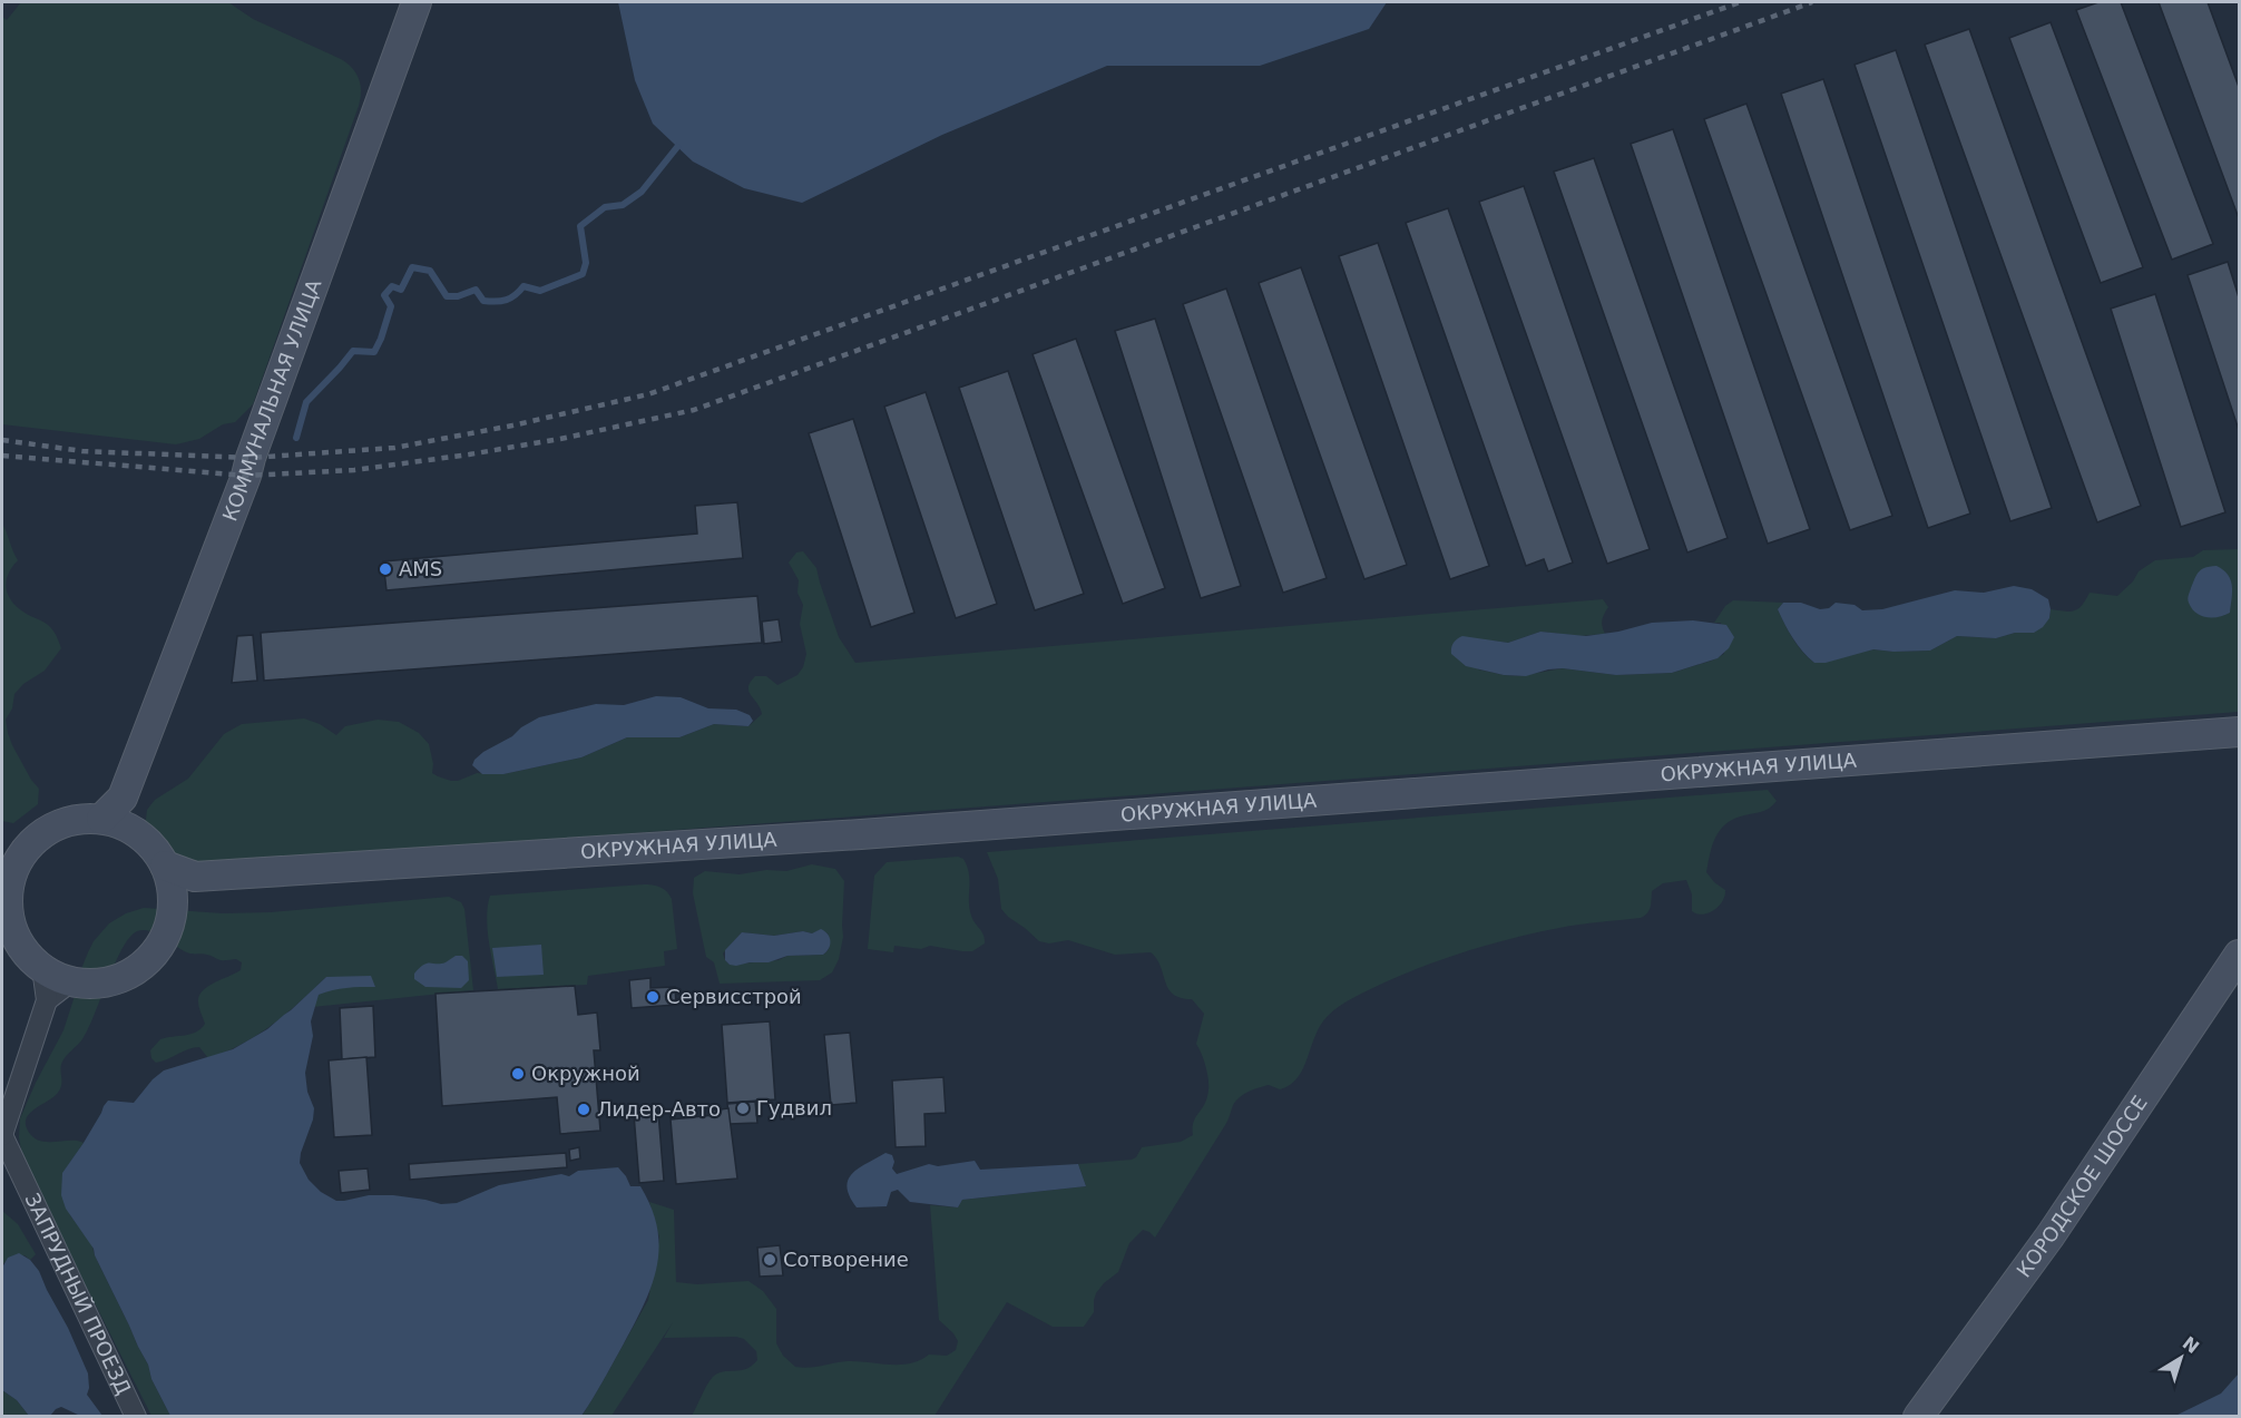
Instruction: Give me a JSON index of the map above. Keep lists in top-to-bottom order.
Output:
{
  "streets": {
    "main road": ["КОММУНАЛЬНАЯ УЛИЦА", "ОКРУЖНАЯ УЛИЦА", "КОРОДСКОЕ ШОССЕ"],
    "street": ["ЗАПРУДНЫЙ ПРОЕЗД"]
  },
  "places": [
    "AMS",
    "Сервисстрой",
    "Окружной",
    "Гудвил",
    "Лидер-Авто",
    "Сотворение"
  ],
  "north": "top right"
}
